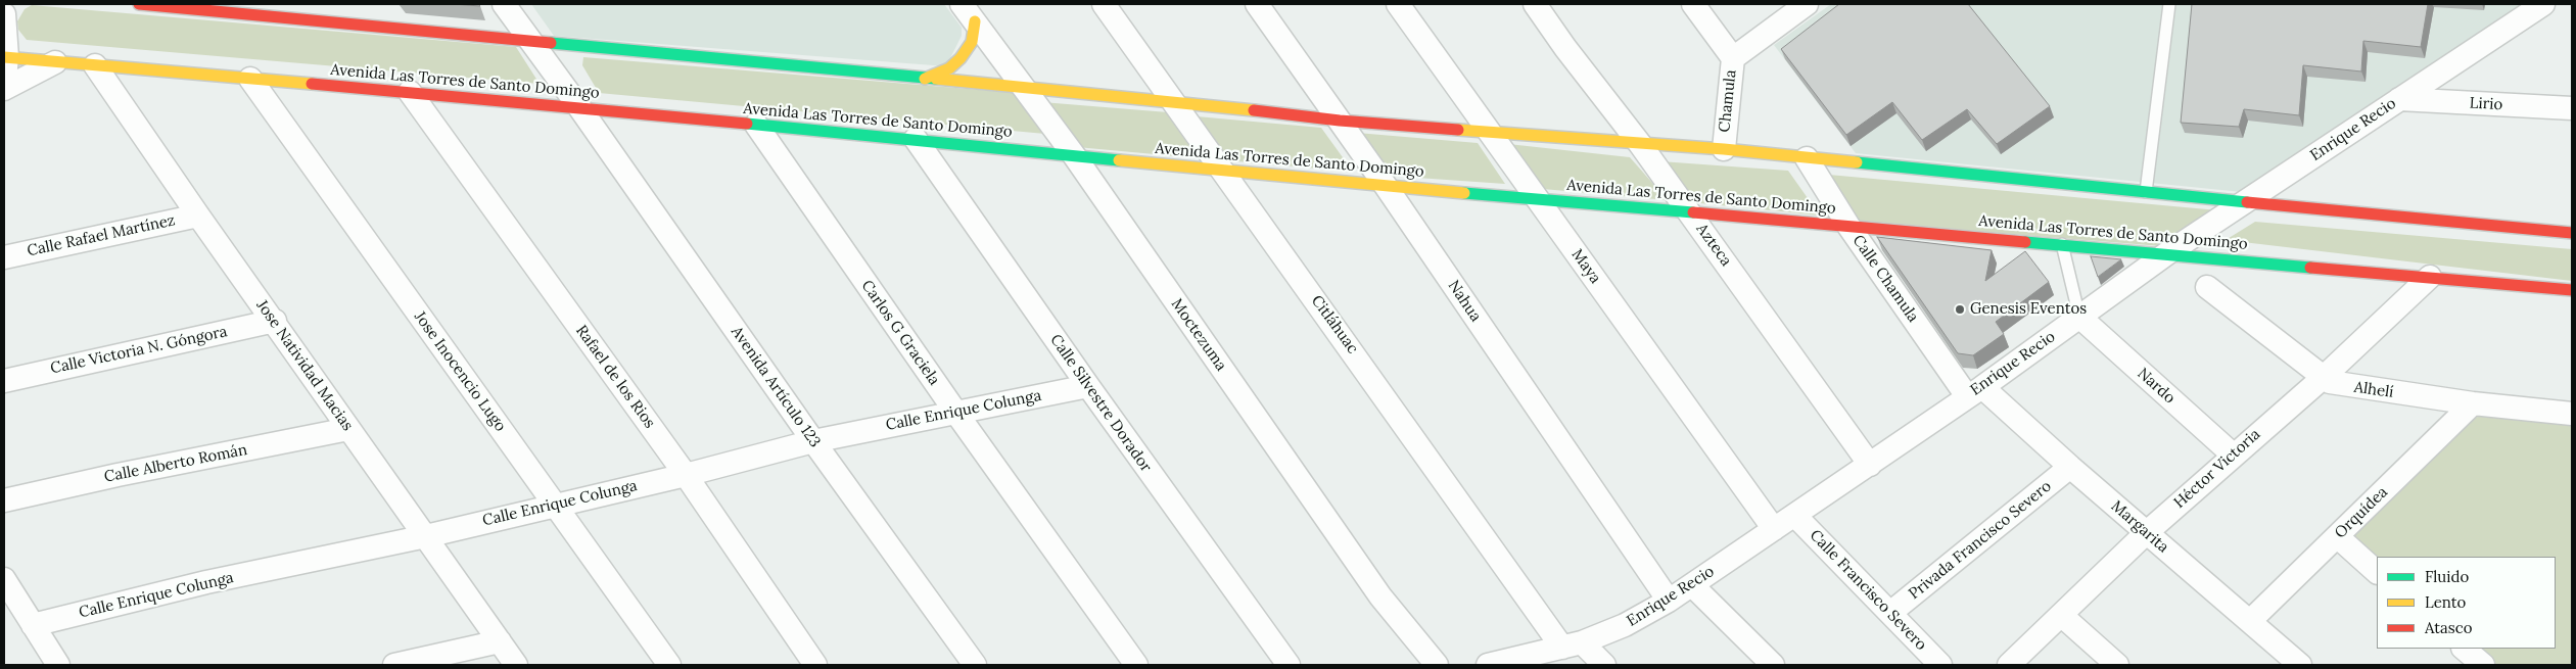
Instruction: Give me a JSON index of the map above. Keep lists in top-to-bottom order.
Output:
{
  "streets": {
    "street": [
      "Avenida Las Torres de Santo Domingo",
      "Chamula",
      "Lirio",
      "Enrique Recio",
      "Calle Rafael Martínez",
      "Azteca",
      "Maya",
      "Calle Chamula",
      "Nahua",
      "Citláhuac",
      "Carlos G Graciela",
      "Moctezuma",
      "Calle Victoria N. Góngora",
      "Jose Natividad Macias",
      "Jose Inocencio Lugo",
      "Rafael de los Rios",
      "Nardo",
      "Avenida Artículo 123",
      "Alhelí",
      "Calle Silvestre Dorador",
      "Calle Enrique Colunga",
      "Calle Alberto Román",
      "Héctor Victoria",
      "Orquídea",
      "Margarita",
      "Privada Francisco Severo",
      "Calle Francisco Severo"
    ]
  },
  "crossings": [
    ["Avenida Las Torres de Santo Domingo", "Enrique Recio"],
    ["Avenida Las Torres de Santo Domingo", "Azteca"],
    ["Avenida Las Torres de Santo Domingo", "Maya"],
    ["Avenida Las Torres de Santo Domingo", "Calle Chamula"],
    ["Avenida Las Torres de Santo Domingo", "Nahua"],
    ["Avenida Las Torres de Santo Domingo", "Citláhuac"],
    ["Avenida Las Torres de Santo Domingo", "Carlos G Graciela"],
    ["Avenida Las Torres de Santo Domingo", "Moctezuma"],
    ["Avenida Las Torres de Santo Domingo", "Jose Natividad Macias"],
    ["Avenida Las Torres de Santo Domingo", "Jose Inocencio Lugo"],
    ["Avenida Las Torres de Santo Domingo", "Rafael de los Rios"],
    ["Avenida Las Torres de Santo Domingo", "Avenida Artículo 123"],
    ["Avenida Las Torres de Santo Domingo", "Calle Silvestre Dorador"],
    ["Avenida Las Torres de Santo Domingo", "Héctor Victoria"],
    ["Lirio", "Enrique Recio"],
    ["Enrique Recio", "Azteca"],
    ["Enrique Recio", "Maya"],
    ["Enrique Recio", "Calle Chamula"],
    ["Enrique Recio", "Nahua"],
    ["Enrique Recio", "Citláhuac"],
    ["Enrique Recio", "Nardo"],
    ["Enrique Recio", "Margarita"],
    ["Enrique Recio", "Calle Francisco Severo"],
    ["Calle Rafael Martínez", "Jose Natividad Macias"],
    ["Calle Chamula", "Margarita"],
    ["Carlos G Graciela", "Calle Enrique Colunga"],
    ["Calle Victoria N. Góngora", "Jose Natividad Macias"],
    ["Jose Natividad Macias", "Calle Enrique Colunga"],
    ["Jose Natividad Macias", "Calle Alberto Román"],
    ["Jose Inocencio Lugo", "Calle Enrique Colunga"],
    ["Rafael de los Rios", "Calle Enrique Colunga"],
    ["Nardo", "Héctor Victoria"],
    ["Avenida Artículo 123", "Calle Enrique Colunga"],
    ["Alhelí", "Héctor Victoria"],
    ["Alhelí", "Orquídea"],
    ["Calle Silvestre Dorador", "Calle Enrique Colunga"],
    ["Héctor Victoria", "Margarita"],
    ["Orquídea", "Margarita"],
    ["Margarita", "Privada Francisco Severo"],
    ["Privada Francisco Severo", "Calle Francisco Severo"]
  ],
  "places": ["Genesis Eventos"],
  "legend": ["Fluido", "Lento", "Atasco"]
}
